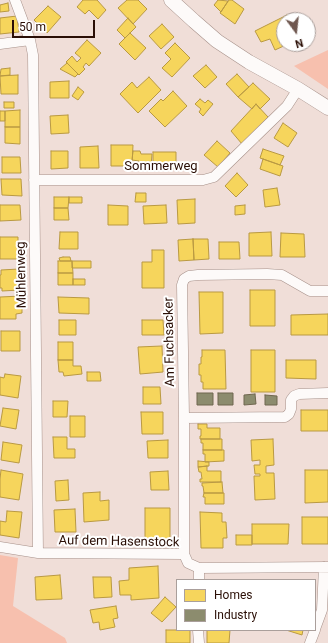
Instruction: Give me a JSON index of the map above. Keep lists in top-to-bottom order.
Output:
{
  "streets": {
    "street": [
      "Sommerweg",
      "Mühlenweg",
      "Am Fuchsacker",
      "Auf dem Hasenstock"
    ]
  },
  "crossings": [
    ["Sommerweg", "Mühlenweg"],
    ["Mühlenweg", "Auf dem Hasenstock"],
    ["Am Fuchsacker", "Auf dem Hasenstock"]
  ],
  "legend": ["Homes", "Industry"],
  "scale_bar": "50 m",
  "north": "bottom"
}
